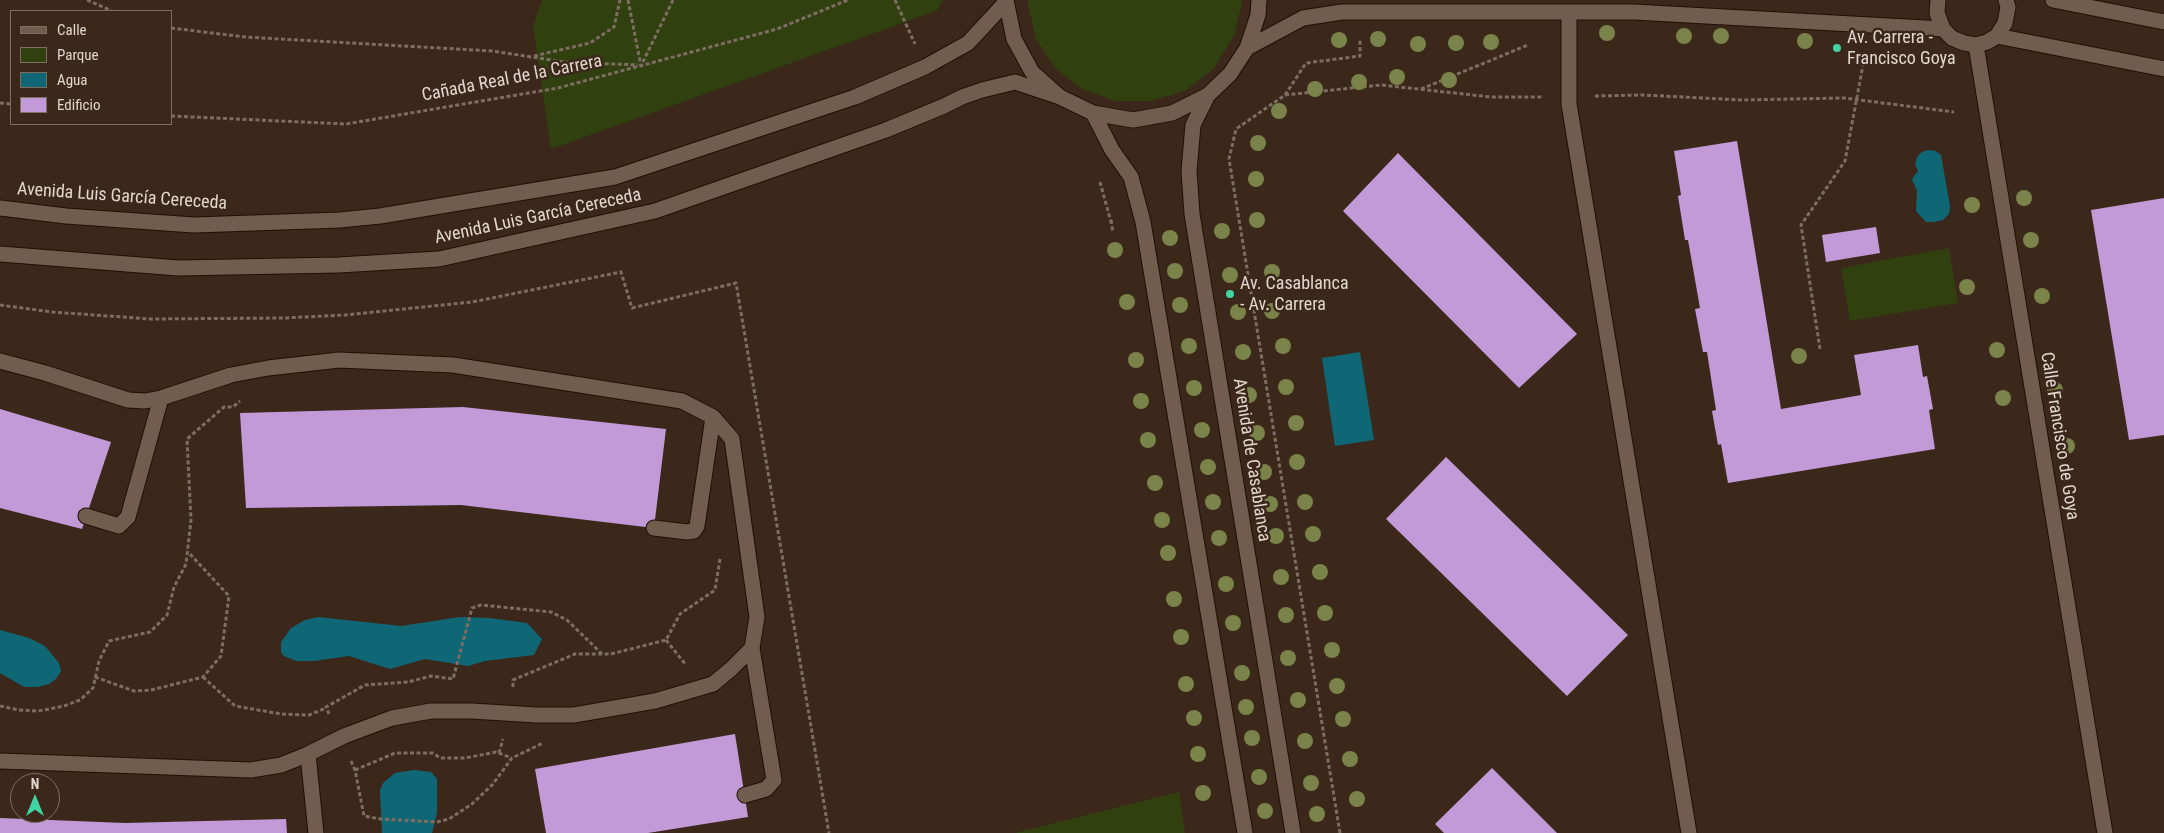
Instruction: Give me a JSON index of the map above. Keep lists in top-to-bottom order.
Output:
{
  "streets": {
    "street": ["Avenida Luis García Cereceda", "Calle Francisco de Goya", "Avenida de Casablanca"],
    "path": ["Cañada Real de la Carrera"]
  },
  "places": ["Av. Carrera - Francisco Goya", "Av. Casablanca - Av. Carrera"],
  "legend": [
    "Calle",
    "Parque",
    "Agua",
    "Edificio"
  ],
  "north": "top"
}
